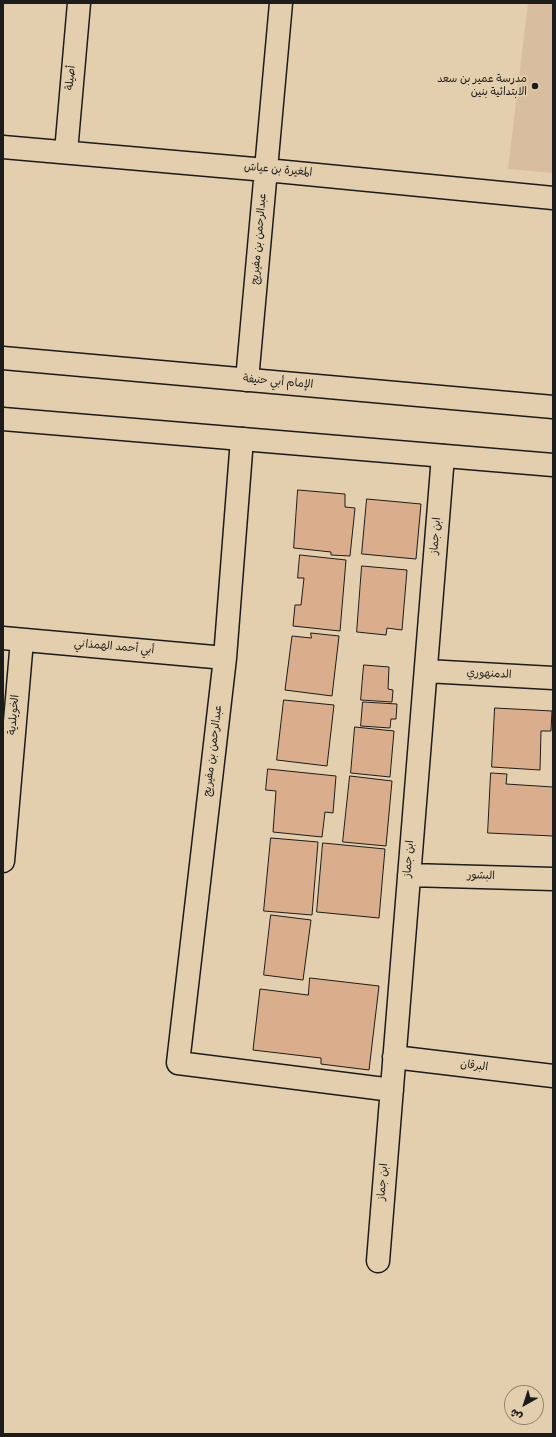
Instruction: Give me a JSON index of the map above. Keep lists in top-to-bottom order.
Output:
{
  "streets": {
    "street": [
      "أصيلة",
      "المغيرة بن عياش",
      "عبدالرحمن بن مفيريج",
      "الإمام أبي حنيفة",
      "ابن جماز",
      "أبي أحمد الهمذاني",
      "الدمنهوري",
      "الخويلدية",
      "البشور",
      "البرقان"
    ]
  },
  "crossings": [
    ["أصيلة", "المغيرة بن عياش"],
    ["المغيرة بن عياش", "عبدالرحمن بن مفيريج"],
    ["عبدالرحمن بن مفيريج", "الإمام أبي حنيفة"],
    ["عبدالرحمن بن مفيريج", "ابن جماز"],
    ["عبدالرحمن بن مفيريج", "أبي أحمد الهمذاني"],
    ["ابن جماز", "الدمنهوري"],
    ["ابن جماز", "البشور"],
    ["ابن جماز", "البرقان"],
    ["أبي أحمد الهمذاني", "الخويلدية"]
  ],
  "places": ["مدرسة عمير بن سعد الابتدائية بنين"],
  "north": "bottom left"
}
